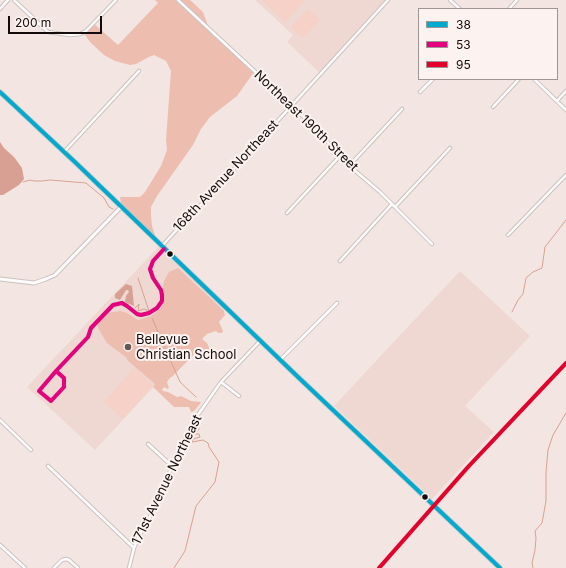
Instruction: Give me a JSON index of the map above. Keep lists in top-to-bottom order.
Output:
{
  "streets": {
    "street": ["Northeast 190th Street", "168th Avenue Northeast", "171st Avenue Northeast"]
  },
  "crossings": [
    ["Northeast 190th Street", "168th Avenue Northeast"]
  ],
  "places": ["Bellevue Christian School"],
  "lines": ["transit line 38", "transit line 53", "transit line 95"],
  "legend": ["38", "53", "95"],
  "scale_bar": "200 m"
}
